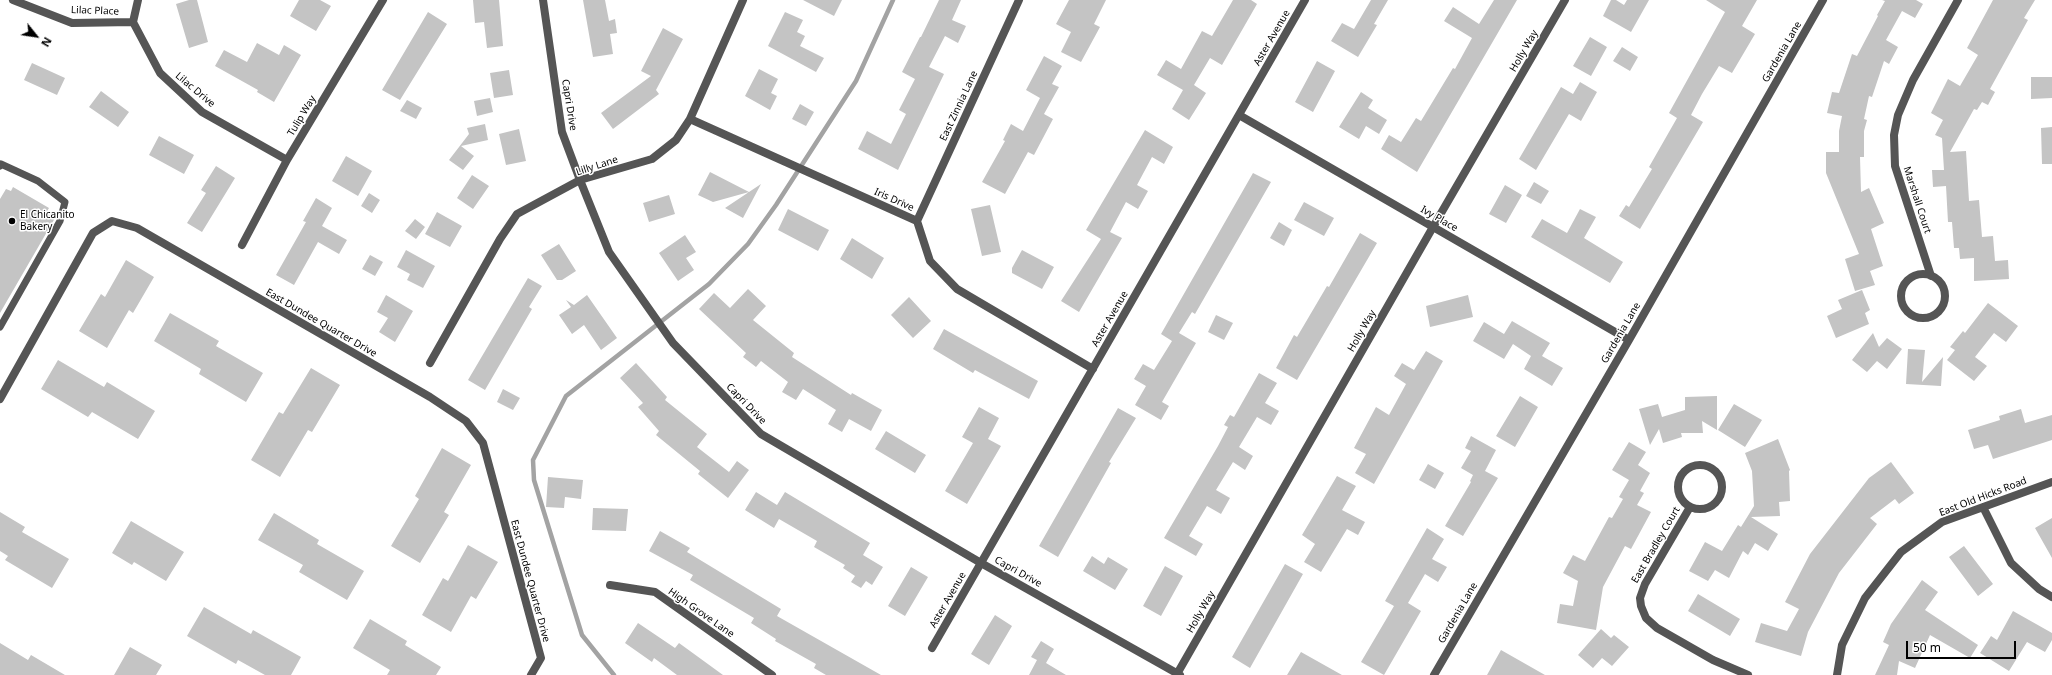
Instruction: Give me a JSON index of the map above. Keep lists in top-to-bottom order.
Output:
{
  "streets": {
    "street": [
      "Lilac Place",
      "Aster Avenue",
      "Holly Way",
      "Gardenia Lane",
      "Lilac Drive",
      "Capri Drive",
      "East Zinnia Lane",
      "Tulip Way",
      "Lilly Lane",
      "Iris Drive",
      "Marshall Court",
      "Ivy Place",
      "East Dundee Quarter Drive",
      "East Old Hicks Road",
      "East Bradley Court",
      "High Grove Lane"
    ]
  },
  "crossings": [
    ["Lilac Place", "Lilac Drive"],
    ["Aster Avenue", "Capri Drive"],
    ["Aster Avenue", "Iris Drive"],
    ["Aster Avenue", "Ivy Place"],
    ["Holly Way", "Capri Drive"],
    ["Holly Way", "Ivy Place"],
    ["Gardenia Lane", "Ivy Place"],
    ["Lilac Drive", "Tulip Way"],
    ["Capri Drive", "Lilly Lane"],
    ["East Zinnia Lane", "Iris Drive"],
    ["Lilly Lane", "Iris Drive"]
  ],
  "places": ["El Chicanito Bakery"],
  "scale_bar": "50 m",
  "north": "bottom right"
}
